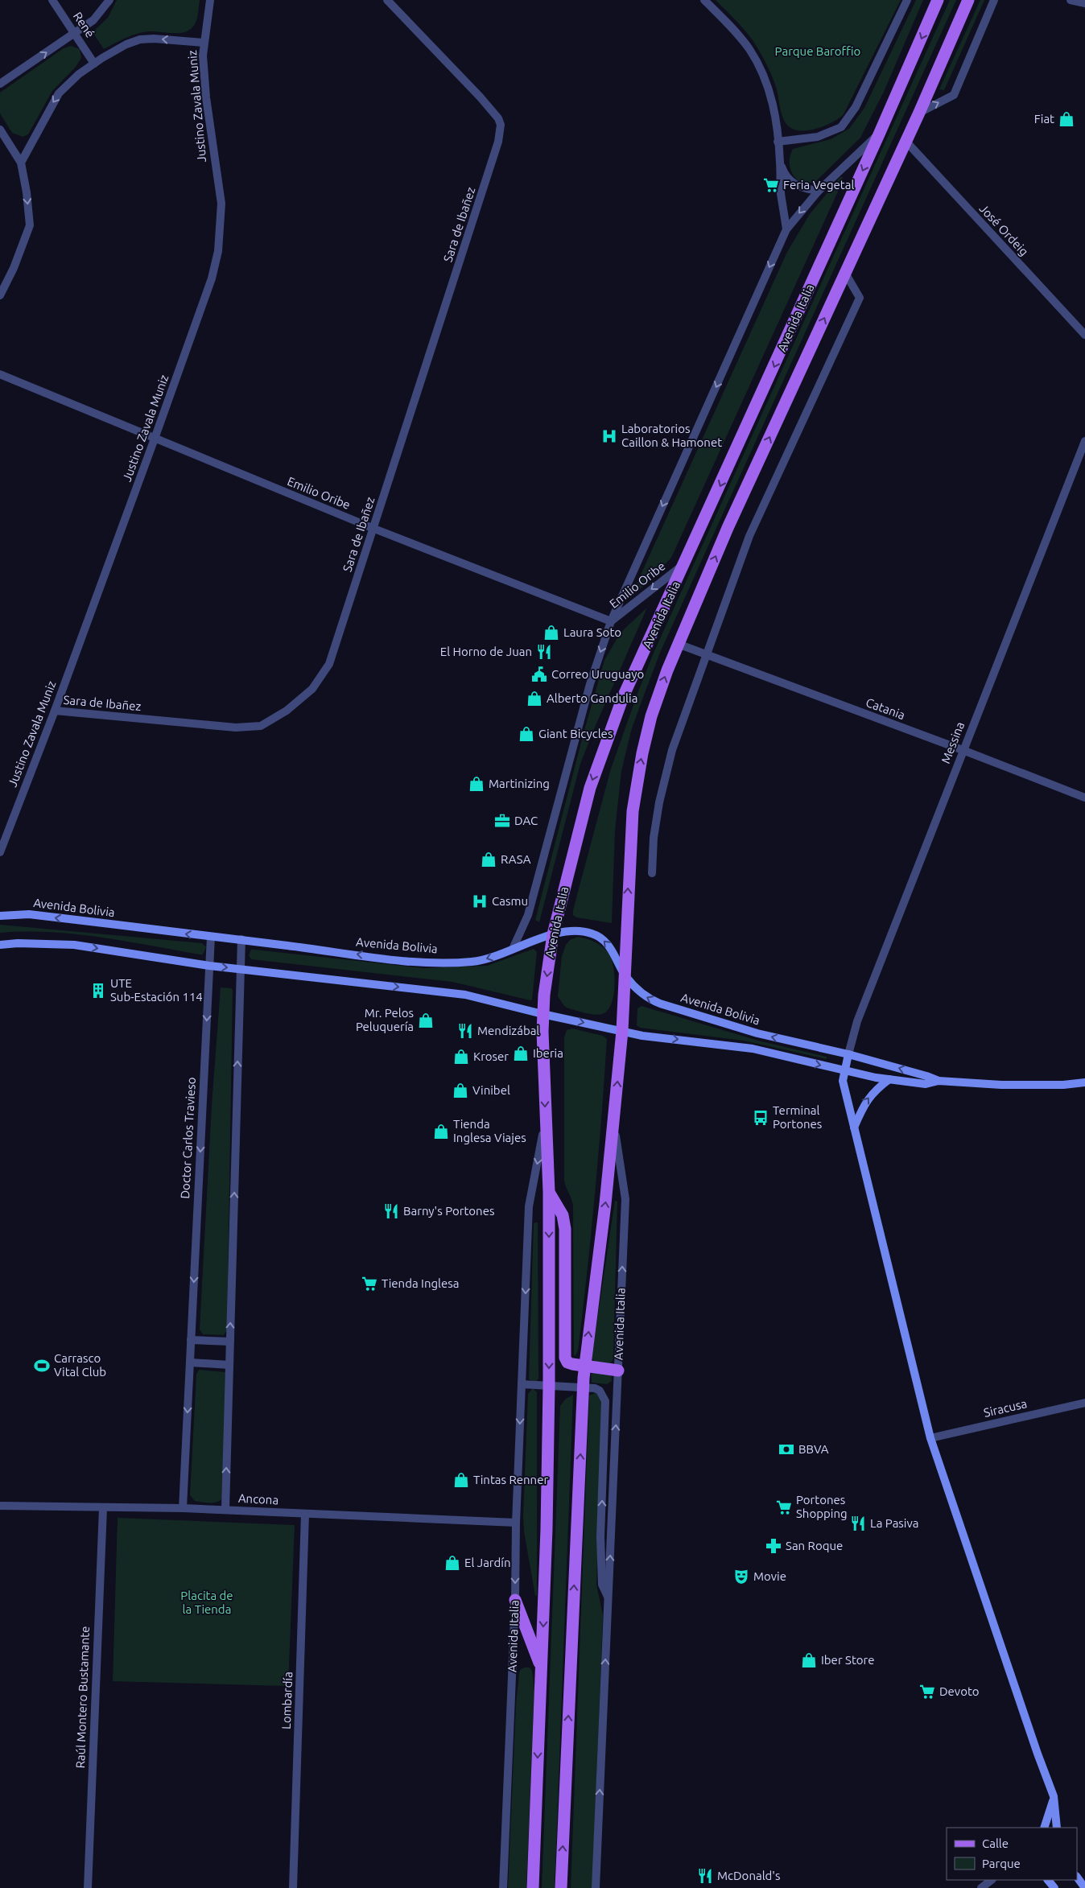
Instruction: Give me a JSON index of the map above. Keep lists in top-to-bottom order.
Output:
{
  "streets": {
    "main road": ["Avenida Italia"],
    "street": [
      "René",
      "Justino Zavala Muniz",
      "Sara de Ibañez",
      "José Ordeig",
      "Emilio Oribe",
      "Catania",
      "Messina",
      "Avenida Bolivia",
      "Doctor Carlos Travieso",
      "Siracusa",
      "Ancona",
      "Raúl Montero Bustamante",
      "Lombardía"
    ]
  },
  "crossings": [
    ["Justino Zavala Muniz", "Sara de Ibañez"],
    ["Justino Zavala Muniz", "Emilio Oribe"],
    ["Sara de Ibañez", "Emilio Oribe"],
    ["José Ordeig", "Avenida Italia"],
    ["Avenida Italia", "Emilio Oribe"],
    ["Avenida Italia", "Catania"],
    ["Avenida Italia", "Avenida Bolivia"],
    ["Avenida Italia", "Ancona"],
    ["Catania", "Messina"],
    ["Messina", "Avenida Bolivia"],
    ["Avenida Bolivia", "Doctor Carlos Travieso"],
    ["Doctor Carlos Travieso", "Ancona"],
    ["Ancona", "Raúl Montero Bustamante"],
    ["Ancona", "Lombardía"]
  ],
  "parks": ["Parque Baroffio", "Placita de la Tienda"],
  "places": {
    "shop": [
      "Fiat",
      "Laura Soto",
      "Alberto Gandulia",
      "Giant Bicycles",
      "Martinizing",
      "RASA",
      "Mr. Pelos Peluquería",
      "Iberia",
      "Kroser",
      "Vinibel",
      "Tienda Inglesa Viajes",
      "Tintas Renner",
      "El Jardín",
      "Iber Store"
    ],
    "supermarket": [
      "Feria Vegetal",
      "Tienda Inglesa",
      "Portones Shopping",
      "Devoto"
    ],
    "hospital": ["Laboratorios Caillon & Hamonet", "Casmu"],
    "restaurant": [
      "El Horno de Juan",
      "Mendizábal",
      "Barny's Portones",
      "La Pasiva",
      "McDonald's"
    ],
    "public building": ["Correo Uruguayo"],
    "office": ["DAC"],
    "building": ["UTE Sub-Estación 114"],
    "bus stop": ["Terminal Portones"],
    "sports": ["Carrasco Vital Club"],
    "bank": ["BBVA"],
    "pharmacy": ["San Roque"],
    "theatre": ["Movie"]
  },
  "legend": ["Calle", "Parque"]
}
